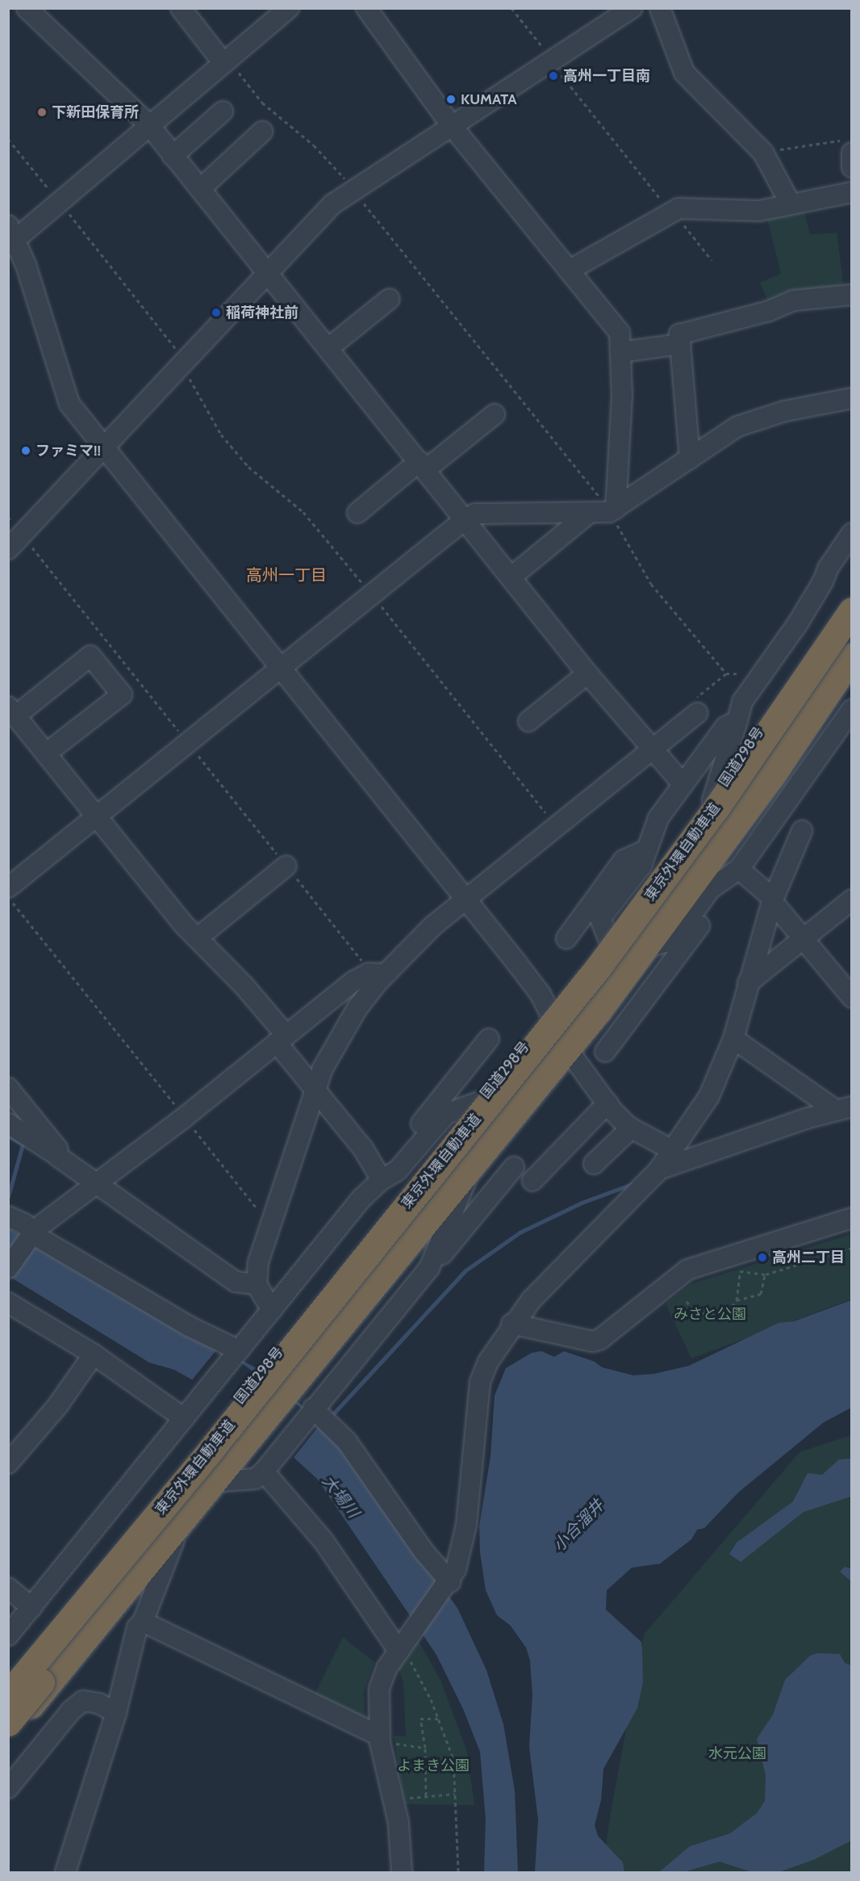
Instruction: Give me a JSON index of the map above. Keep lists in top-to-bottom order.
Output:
{
  "streets": {
    "highway": ["国道298号", "東京外環自動車道"]
  },
  "districts": ["高州一丁目"],
  "water": ["大場川", "小合溜井"],
  "parks": ["みさと公園", "水元公園", "よまき公園"],
  "places": [
    "高州一丁目南",
    "KUMATA",
    "下新田保育所",
    "稲荷神社前",
    "ファミマ!!",
    "高州二丁目"
  ]
}
